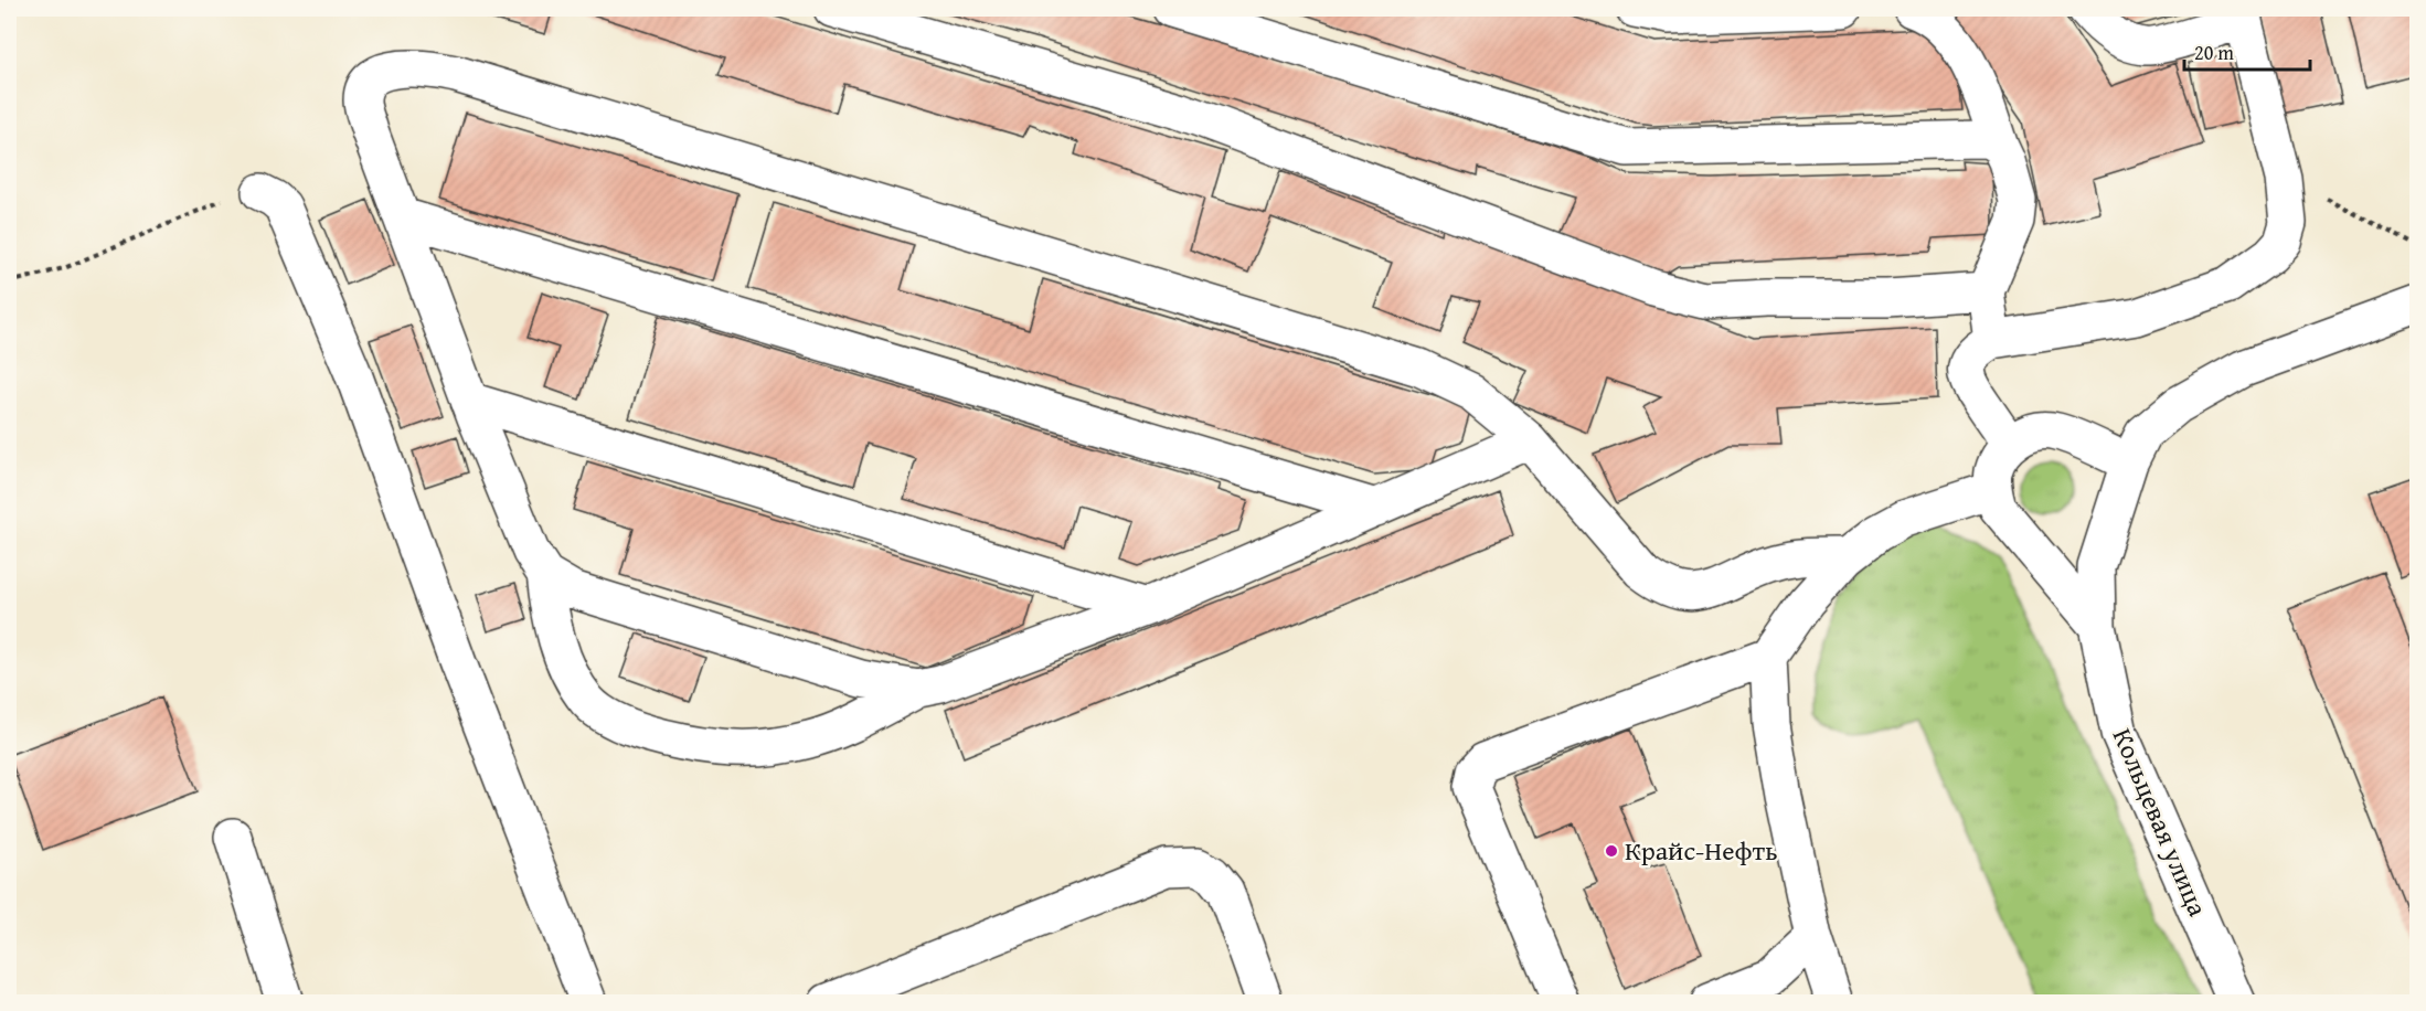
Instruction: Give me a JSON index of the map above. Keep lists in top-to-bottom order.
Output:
{
  "streets": {
    "street": ["Кольцевая улица"]
  },
  "places": ["Крайс-Нефть"],
  "scale_bar": "20 m"
}
